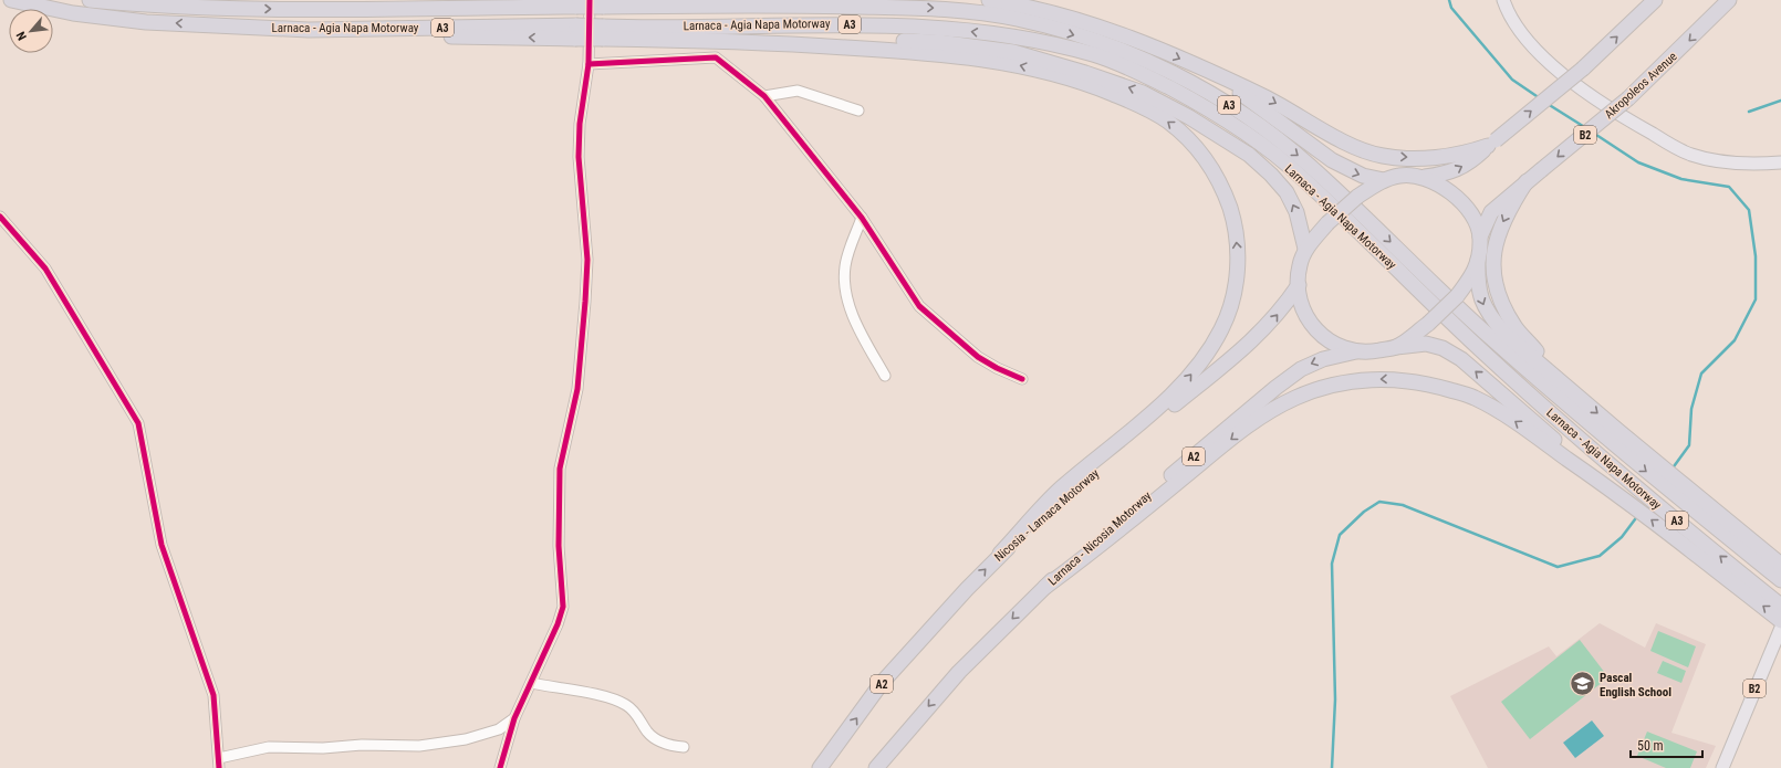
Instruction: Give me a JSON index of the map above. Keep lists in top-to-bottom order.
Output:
{
  "streets": {
    "highway": [
      "Larnaca - Agia Napa Motorway",
      "A3",
      "Akropoleos Avenue",
      "B2",
      "A2",
      "Nicosia - Larnaca Motorway",
      "Larnaca - Nicosia Motorway"
    ]
  },
  "crossings": [
    ["Akropoleos Avenue", "B2"]
  ],
  "one_way": ["Nicosia - Larnaca Motorway", "Larnaca - Nicosia Motorway"],
  "places": {
    "school or university": ["Pascal English School"]
  },
  "scale_bar": "50 m",
  "north": "bottom left"
}
